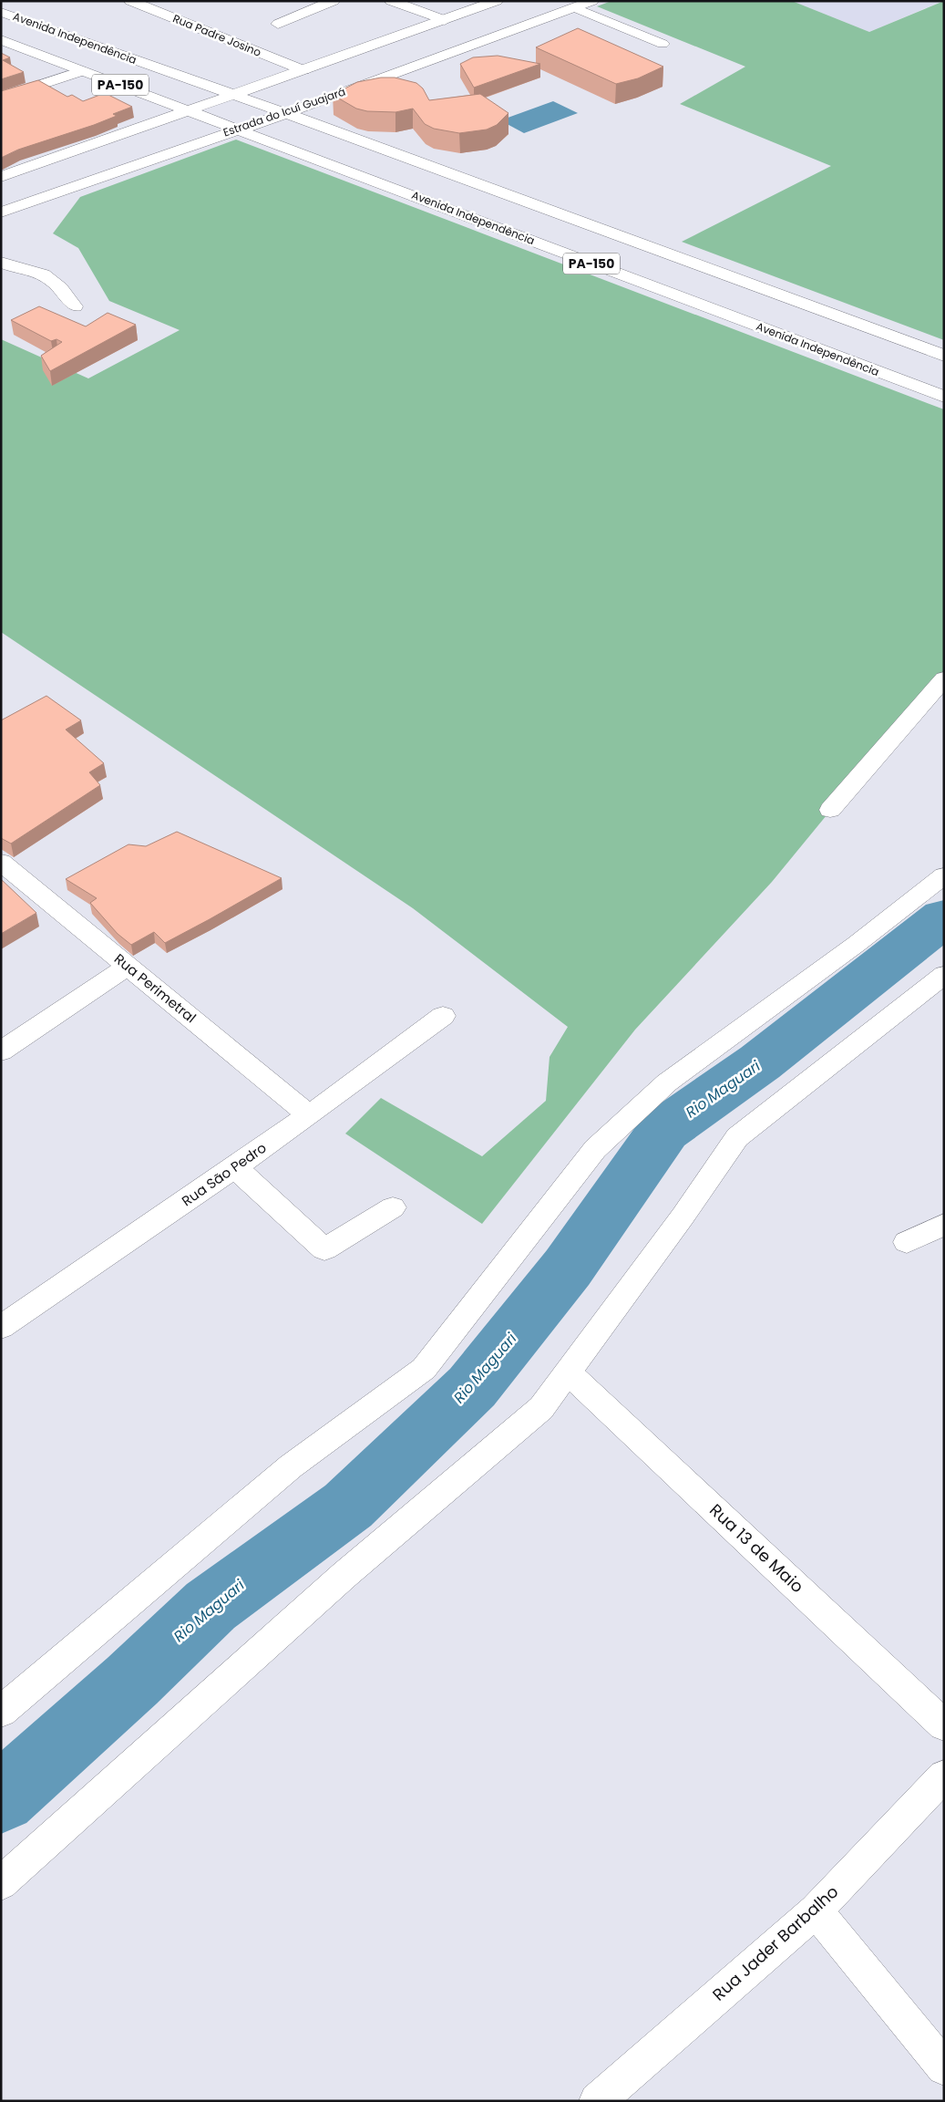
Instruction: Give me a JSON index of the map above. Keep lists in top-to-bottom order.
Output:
{
  "streets": {
    "main road": [
      "Rua Padre Josino",
      "Avenida Independência",
      "PA-150",
      "Estrada do Icuí Guajará",
      "Rua Perimetral",
      "Rua São Pedro",
      "Rua 13 de Maio",
      "Rua Jader Barbalho"
    ]
  },
  "crossings": [
    ["Rua Padre Josino", "Estrada do Icuí Guajará"],
    ["Avenida Independência", "Estrada do Icuí Guajará"],
    ["Rua Perimetral", "Rua São Pedro"]
  ],
  "water": ["Rio Maguari"]
}
